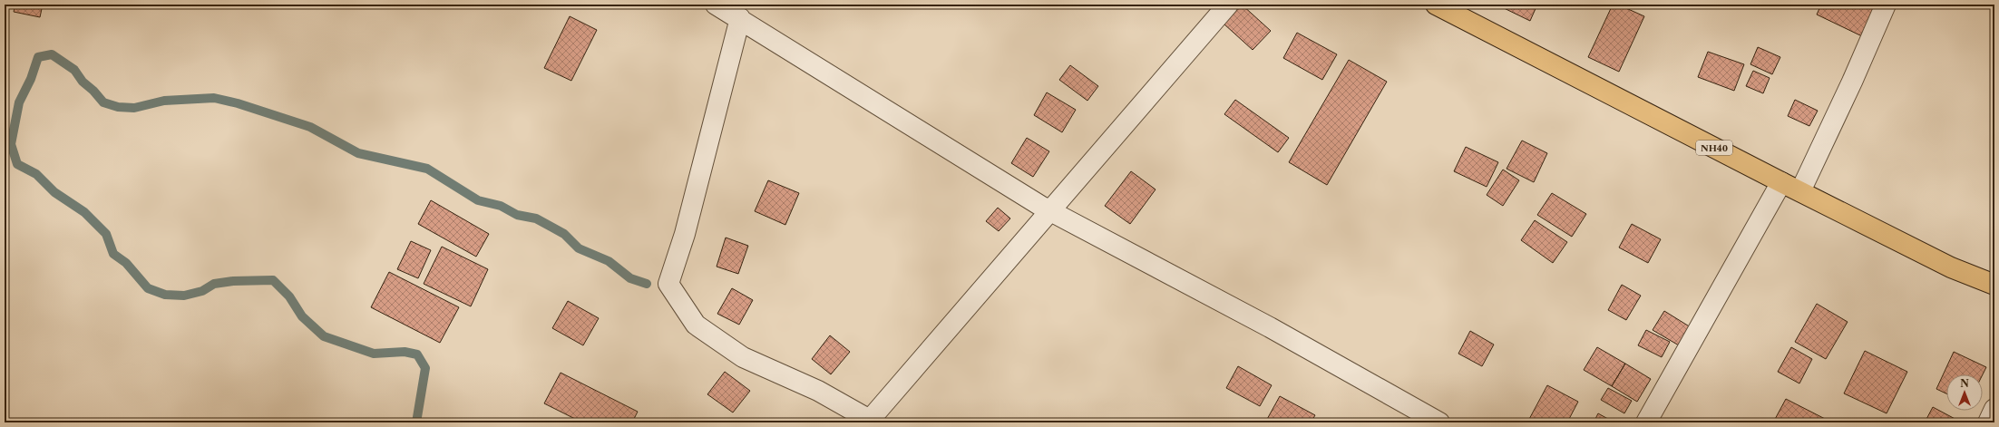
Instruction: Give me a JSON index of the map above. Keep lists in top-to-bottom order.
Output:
{
  "streets": {
    "highway": ["NH40"]
  },
  "north": "top"
}
